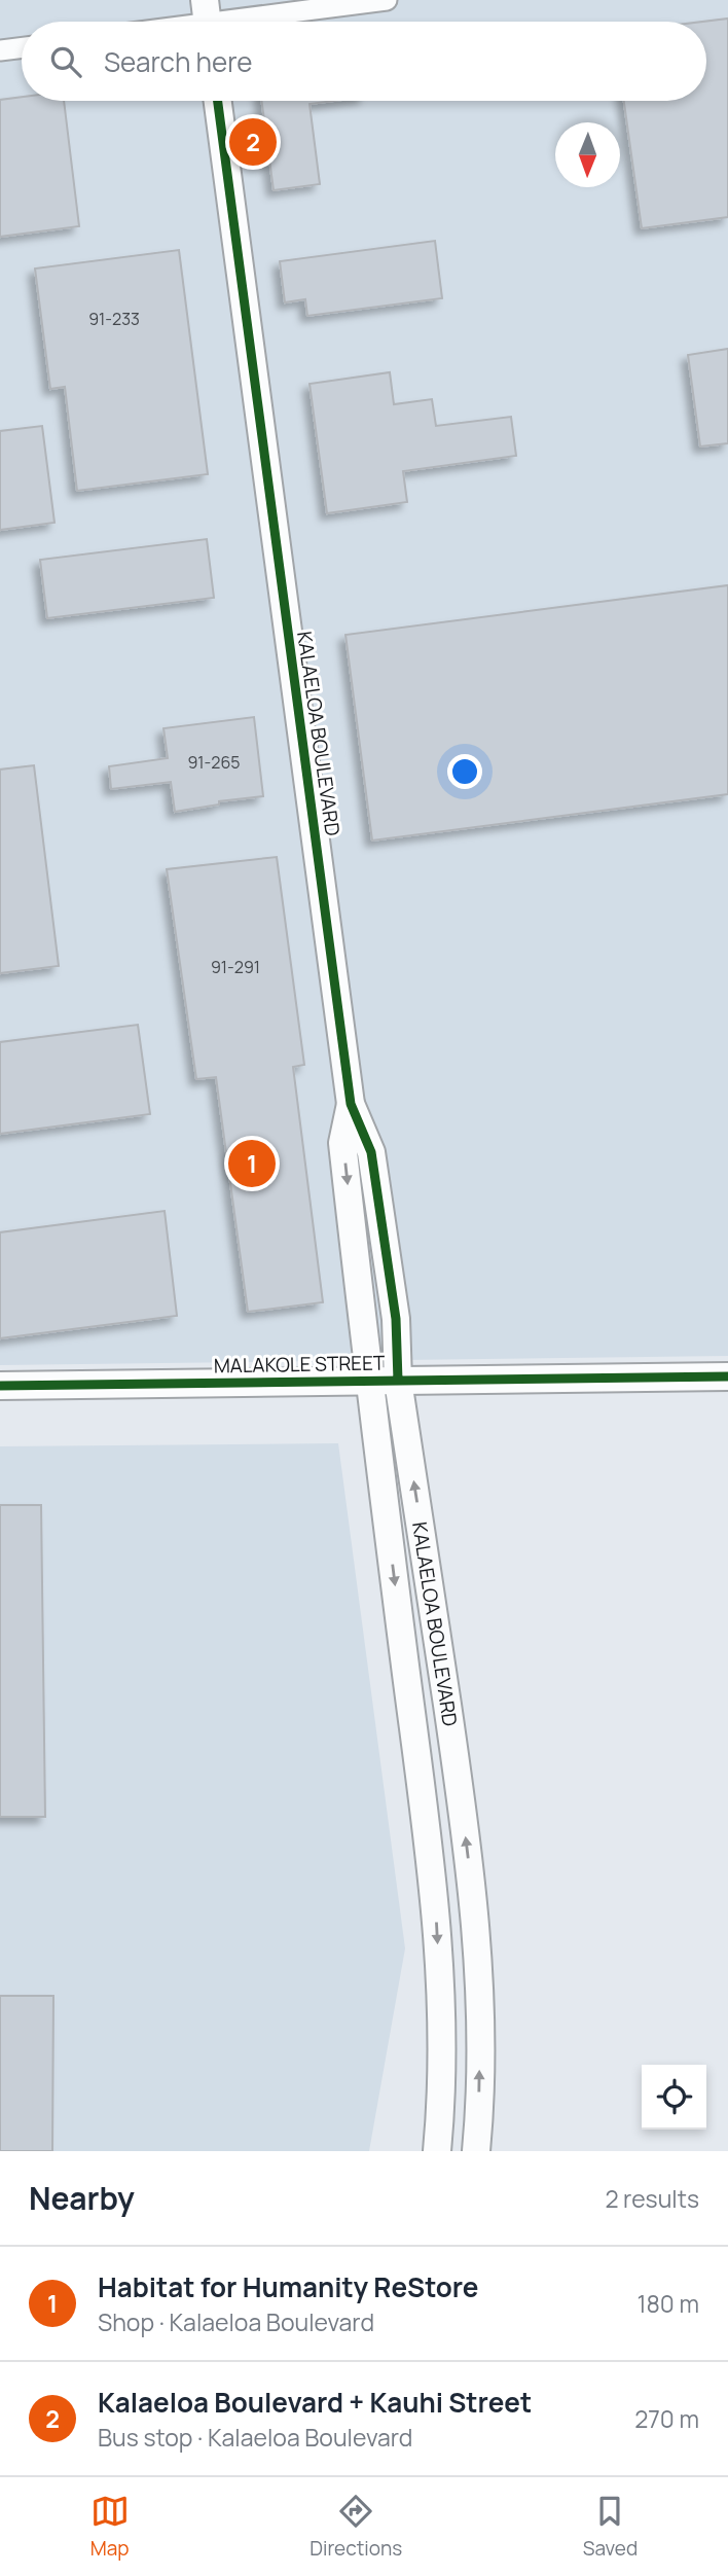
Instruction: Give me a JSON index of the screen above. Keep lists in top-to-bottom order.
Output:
{
  "streets": {
    "street": ["KALAELOA BOULEVARD", "MALAKOLE STREET"]
  },
  "crossings": [
    ["KALAELOA BOULEVARD", "MALAKOLE STREET"]
  ],
  "house_numbers": ["91-233", "91-265", "91-291"],
  "north": "bottom",
  "page": {
    "search": "Search here",
    "pins": ["2", "1"],
    "heading": ["Nearby", "2 results"],
    "list": [
      {
        "mark": "1",
        "name": "Habitat for Humanity ReStore",
        "note": "Shop · Kalaeloa Boulevard",
        "value": "180 m"
      },
      {
        "mark": "2",
        "name": "Kalaeloa Boulevard + Kauhi Street",
        "note": "Bus stop · Kalaeloa Boulevard",
        "value": "270 m"
      }
    ],
    "nav": ["Map", "Directions", "Saved"]
  }
}
